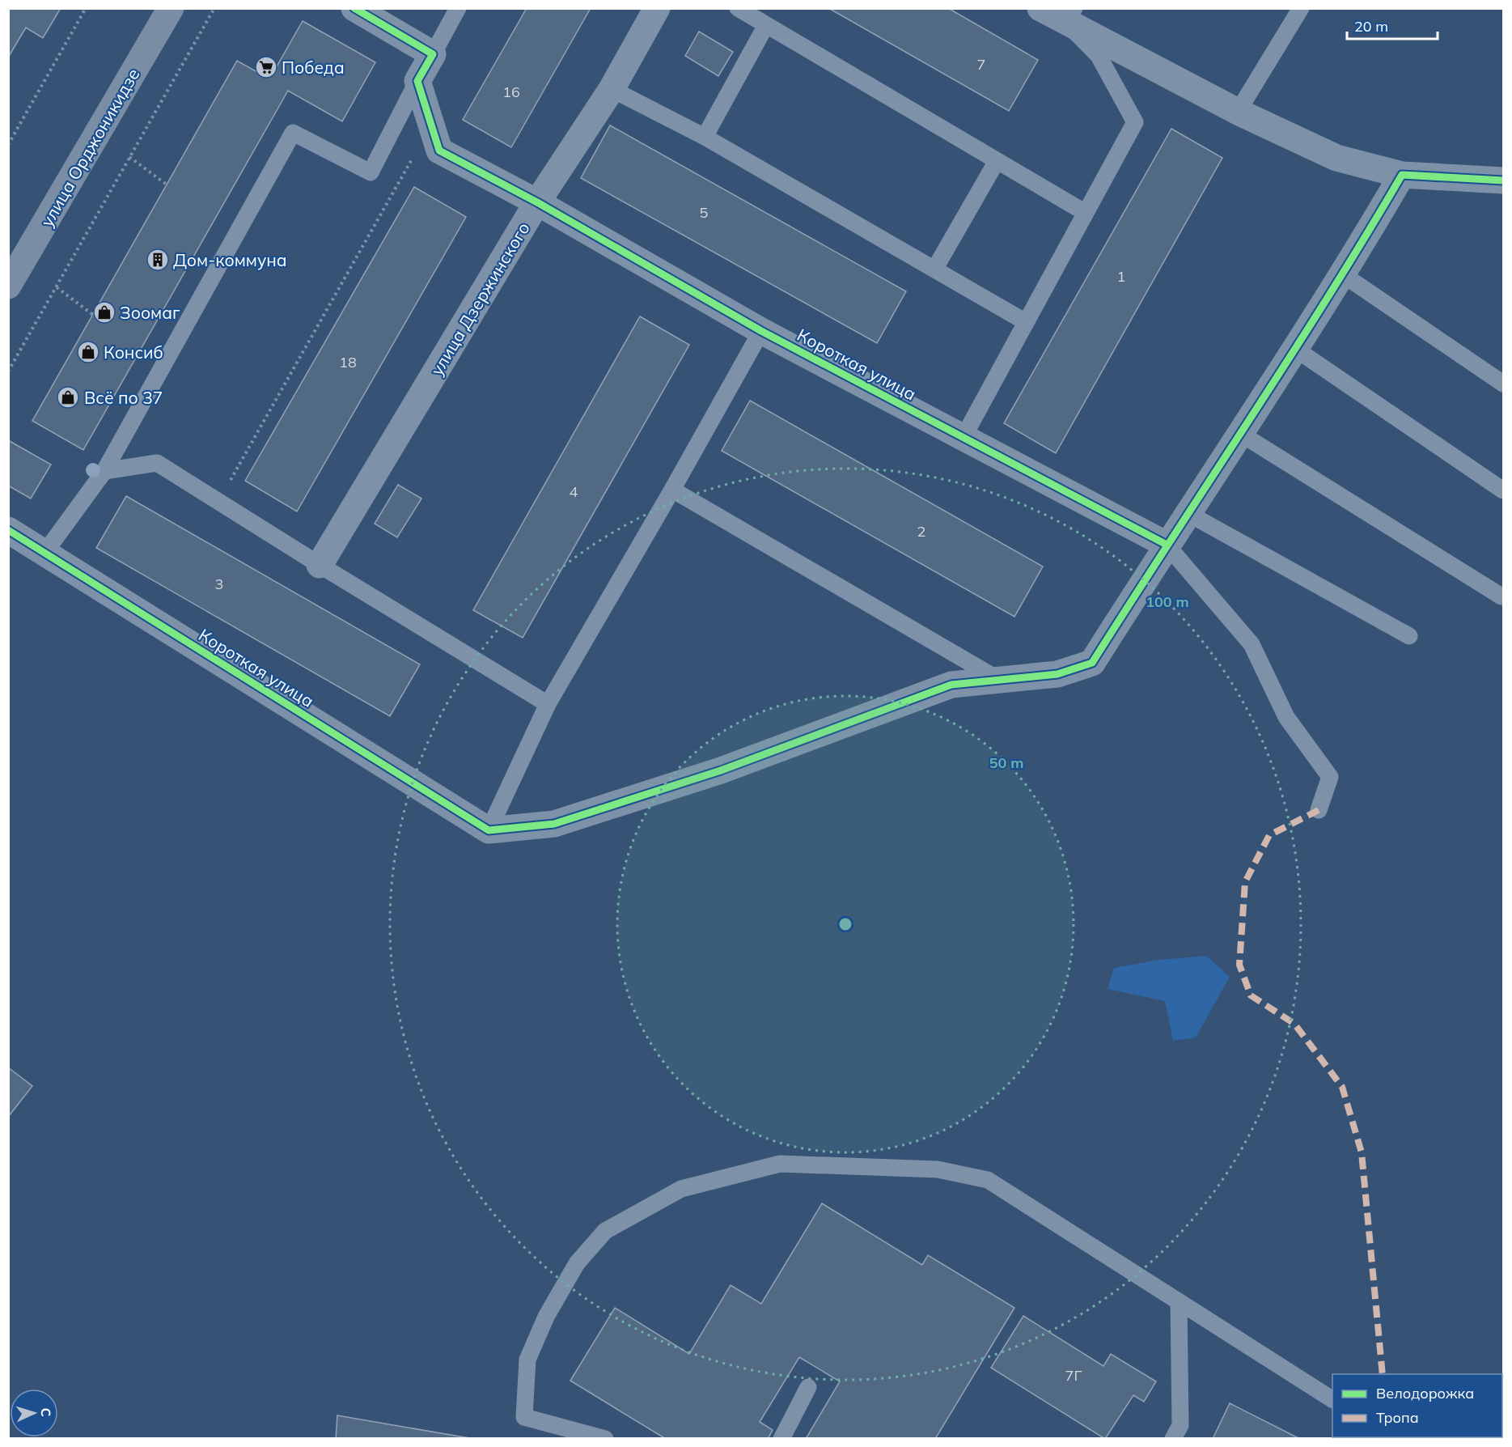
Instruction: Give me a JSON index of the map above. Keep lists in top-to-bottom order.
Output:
{
  "streets": {
    "street": ["улица Орджоникидзе", "улица Дзержинского", "Короткая улица"]
  },
  "crossings": [
    ["улица Дзержинского", "Короткая улица"]
  ],
  "places": {
    "supermarket": ["Победа"],
    "building": ["Дом-коммуна"],
    "shop": ["Зоомаг", "Консиб", "Всё по 37"]
  },
  "house_numbers": [
    "7",
    "16",
    "5",
    "1",
    "18",
    "4",
    "2",
    "3",
    "7Г"
  ],
  "legend": ["Велодорожка", "Тропа"],
  "scale_bar": "20 m",
  "north": "right",
  "rings": ["100 m", "50 m"]
}
